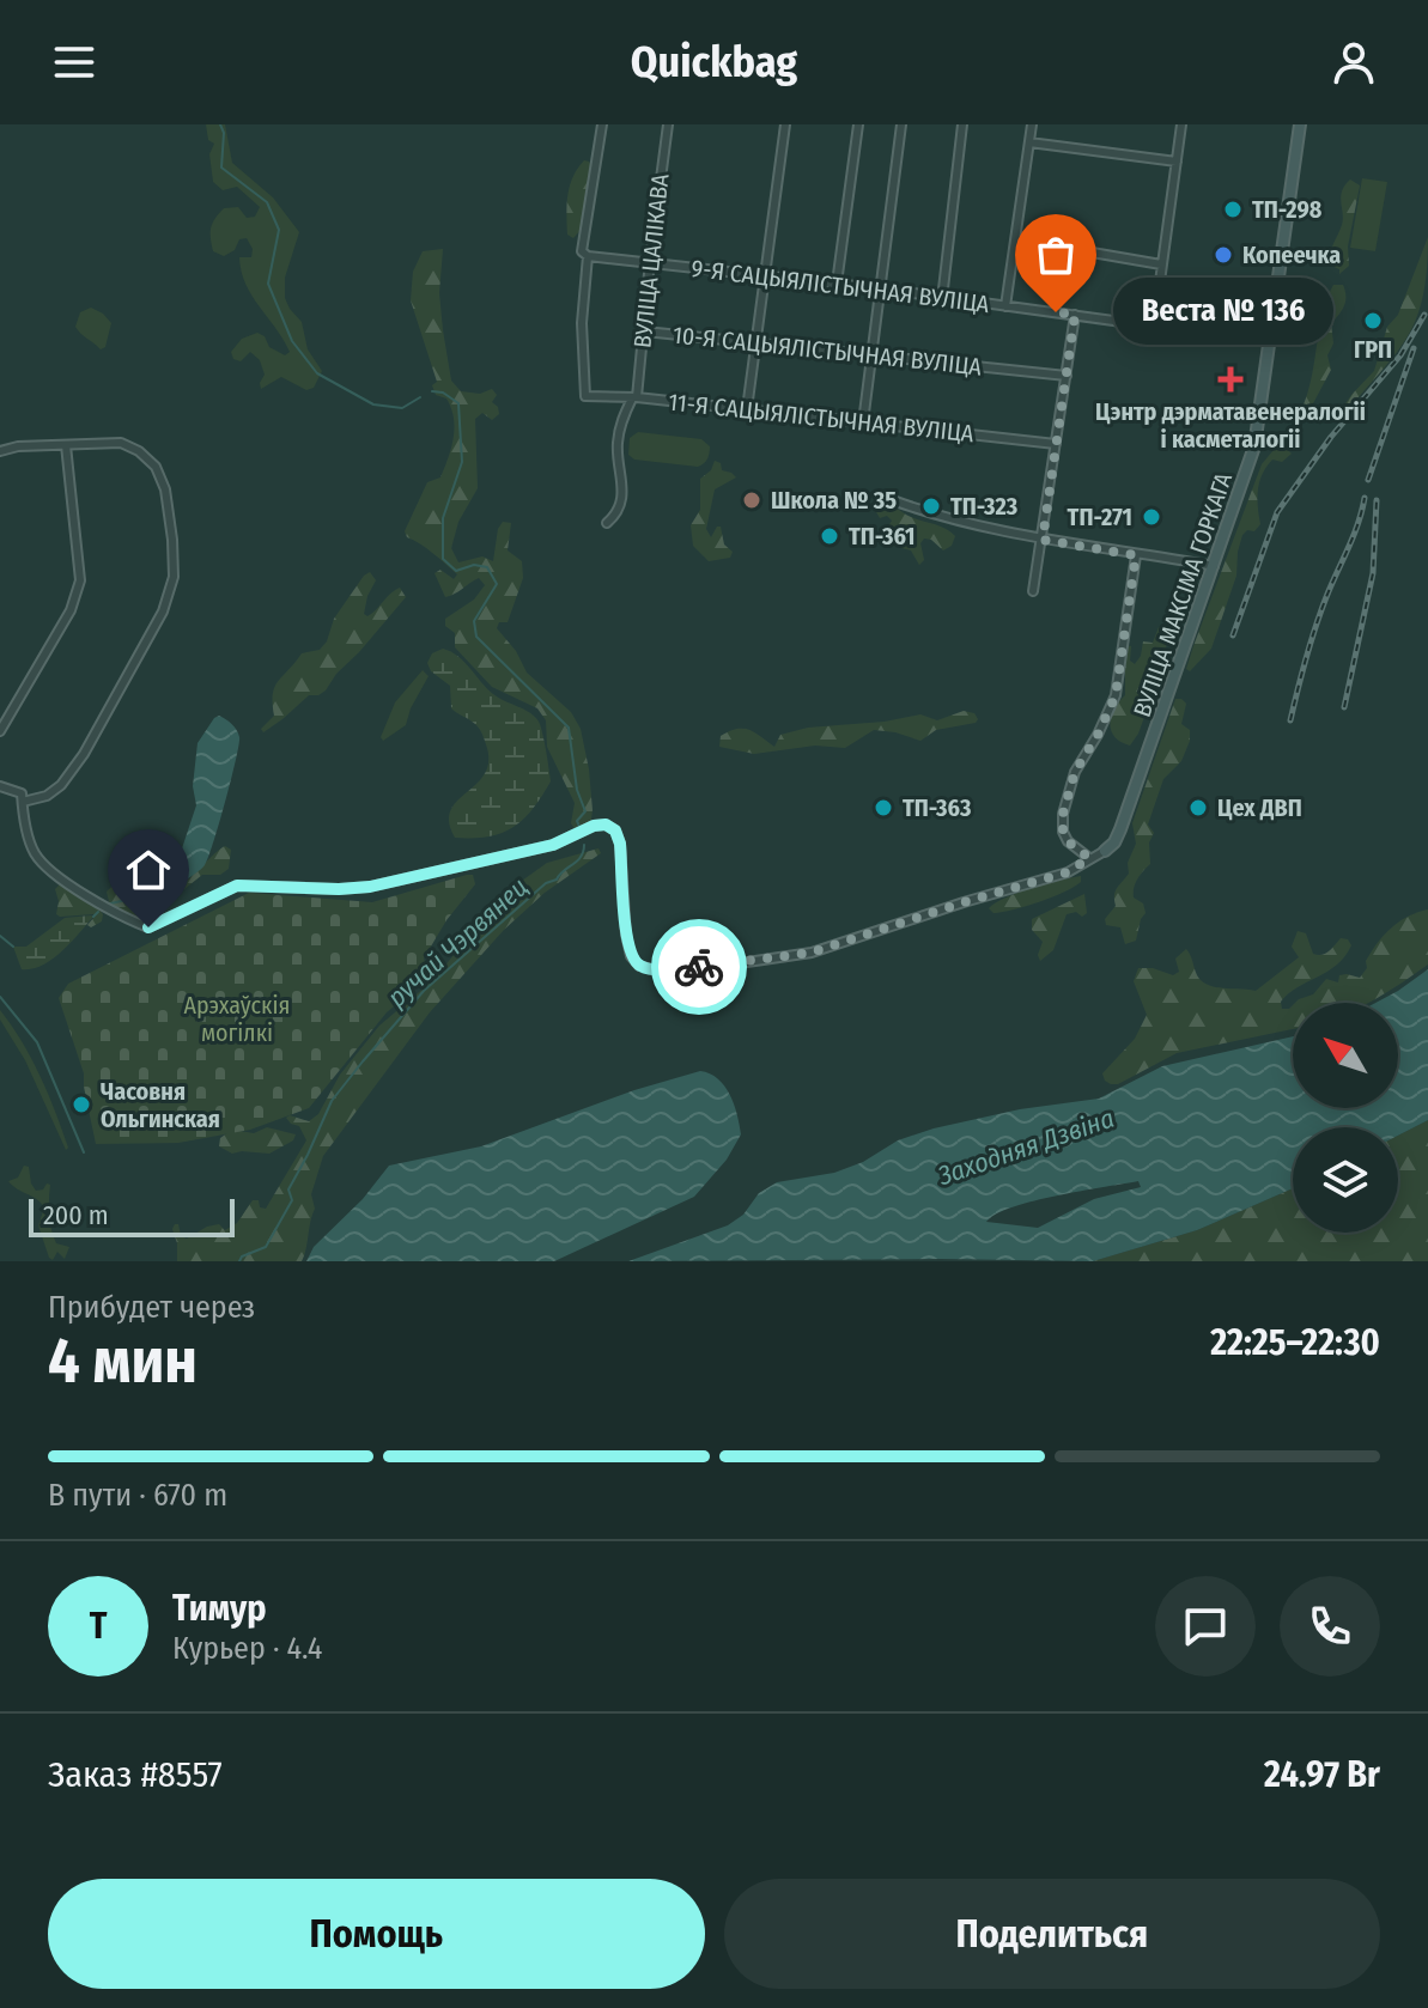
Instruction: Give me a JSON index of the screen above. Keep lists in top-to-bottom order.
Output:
{
  "streets": {
    "main road": ["ВУЛІЦА МАКСІМА ГОРКАГА"],
    "street": [
      "ВУЛІЦА ЦАЛІКАВА",
      "9-Я САЦЫЯЛІСТЫЧНАЯ ВУЛІЦА",
      "10-Я САЦЫЯЛІСТЫЧНАЯ ВУЛІЦА",
      "11-Я САЦЫЯЛІСТЫЧНАЯ ВУЛІЦА"
    ]
  },
  "crossings": [
    ["ВУЛІЦА ЦАЛІКАВА", "9-Я САЦЫЯЛІСТЫЧНАЯ ВУЛІЦА"],
    ["ВУЛІЦА ЦАЛІКАВА", "10-Я САЦЫЯЛІСТЫЧНАЯ ВУЛІЦА"],
    ["ВУЛІЦА ЦАЛІКАВА", "11-Я САЦЫЯЛІСТЫЧНАЯ ВУЛІЦА"],
    ["9-Я САЦЫЯЛІСТЫЧНАЯ ВУЛІЦА", "11-Я САЦЫЯЛІСТЫЧНАЯ ВУЛІЦА"],
    ["9-Я САЦЫЯЛІСТЫЧНАЯ ВУЛІЦА", "ВУЛІЦА МАКСІМА ГОРКАГА"]
  ],
  "water": ["ручай Чэрвянец", "Заходняя Дзвіна"],
  "parks": ["Арэхаўскія могілкі"],
  "places": {
    "other": [
      "ТП-298",
      "Копеечка",
      "Веста № 136",
      "ГРП",
      "Школа № 35",
      "ТП-323",
      "ТП-271",
      "ТП-361",
      "ТП-363",
      "Цех ДВП",
      "Часовня Ольгинская"
    ],
    "health": ["Цэнтр дэрматавенералогіі і касметалогіі"]
  },
  "scale_bar": "200 m",
  "north": "top left",
  "page": {
    "header": "Quickbag",
    "bubble": "Веста № 136",
    "scale": "200 m",
    "heading": ["4 мин", "Прибудет через", "22:25–22:30"],
    "panel": [
      "Тимур",
      "Курьер · 4.4",
      "Заказ #8557",
      "24.97 Br"
    ],
    "bar": "В пути · 670 m",
    "round": "Т",
    "buttons": ["Помощь", "Поделиться"]
  }
}
